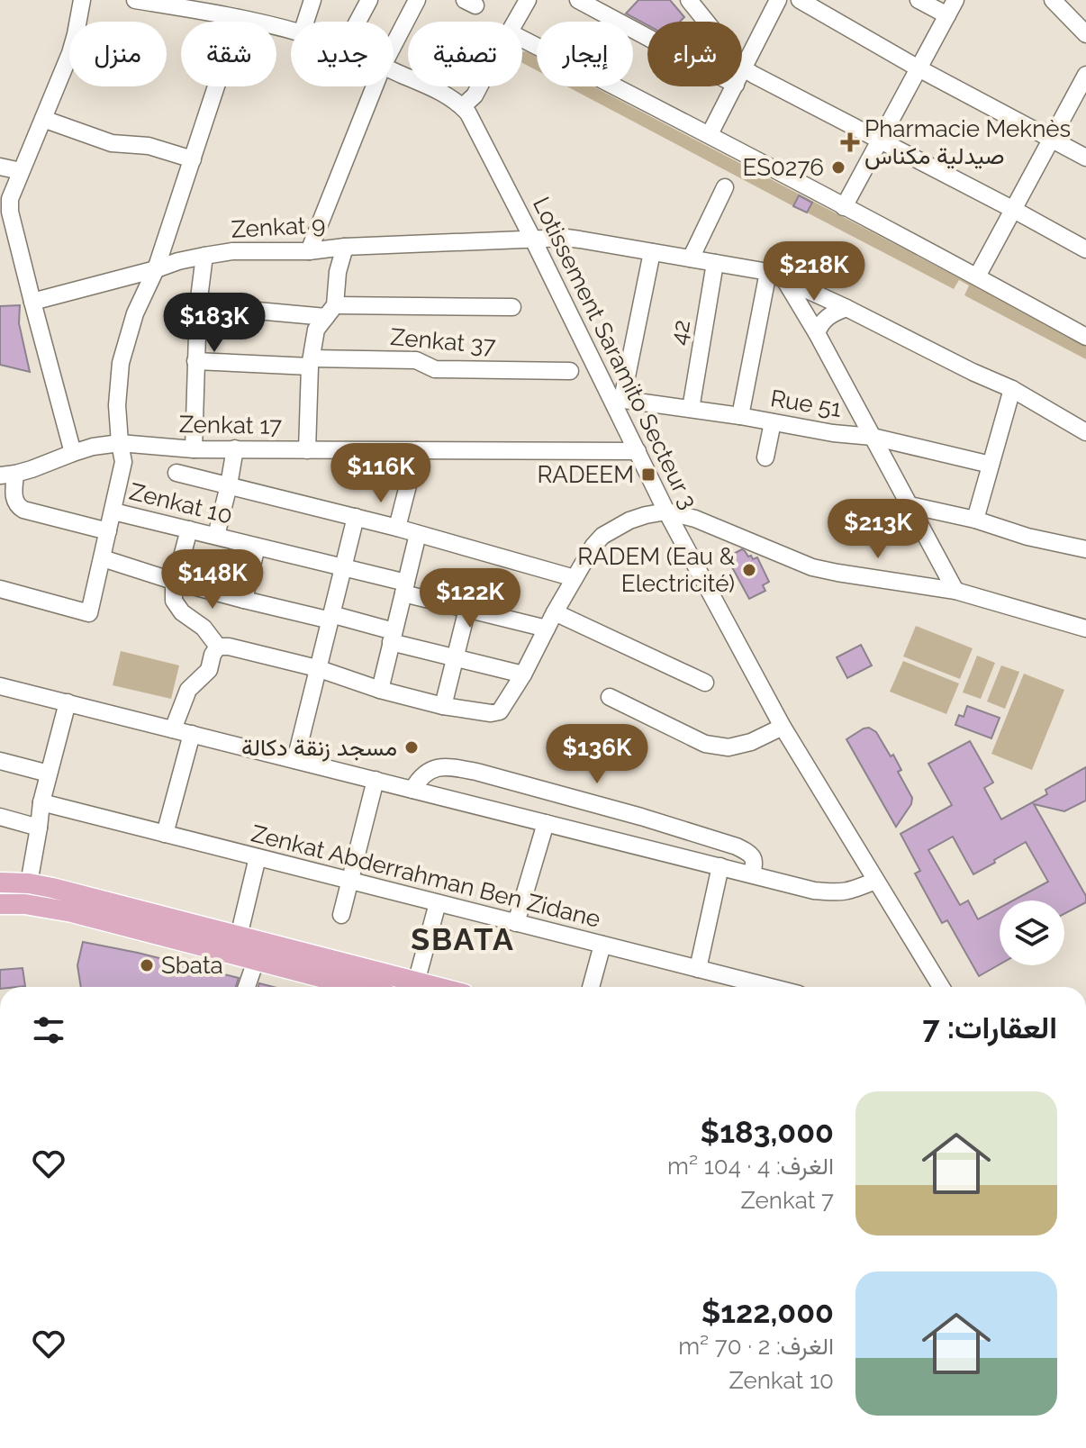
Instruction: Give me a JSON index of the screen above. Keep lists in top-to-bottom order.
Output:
{
  "streets": {
    "street": [
      "Zenkat 9",
      "42",
      "Zenkat 37",
      "Lotissement Saramito Secteur 3",
      "Rue 51",
      "Zenkat 17",
      "Zenkat 10",
      "Zenkat Abderrahman Ben Zidane"
    ]
  },
  "crossings": [
    ["Zenkat 9", "42"],
    ["Zenkat 9", "Lotissement Saramito Secteur 3"],
    ["42", "Rue 51"],
    ["Lotissement Saramito Secteur 3", "Rue 51"],
    ["Lotissement Saramito Secteur 3", "Zenkat 17"]
  ],
  "districts": ["SBATA"],
  "places": {
    "health": ["Pharmacie Meknès صيدلية مكناس"],
    "other": [
      "ES0276",
      "RADEM (Eau & Electricité)",
      "مسجد زنقة دكالة",
      "Sbata"
    ],
    "transit": ["RADEEM"]
  },
  "page": {
    "chip": [
      "شراء",
      "إيجار",
      "تصفية",
      "جديد",
      "شقة",
      "منزل"
    ],
    "price": [
      "$218K",
      "$183K",
      "$116K",
      "$213K",
      "$148K",
      "$122K",
      "$136K"
    ],
    "heading": "العقارات: 7",
    "list": [
      {
        "name": "$183,000",
        "note": "الغرف: 4 · 104 m² · Zenkat 7"
      },
      {
        "name": "$122,000",
        "note": "الغرف: 2 · 70 m² · Zenkat 10"
      }
    ]
  }
}
